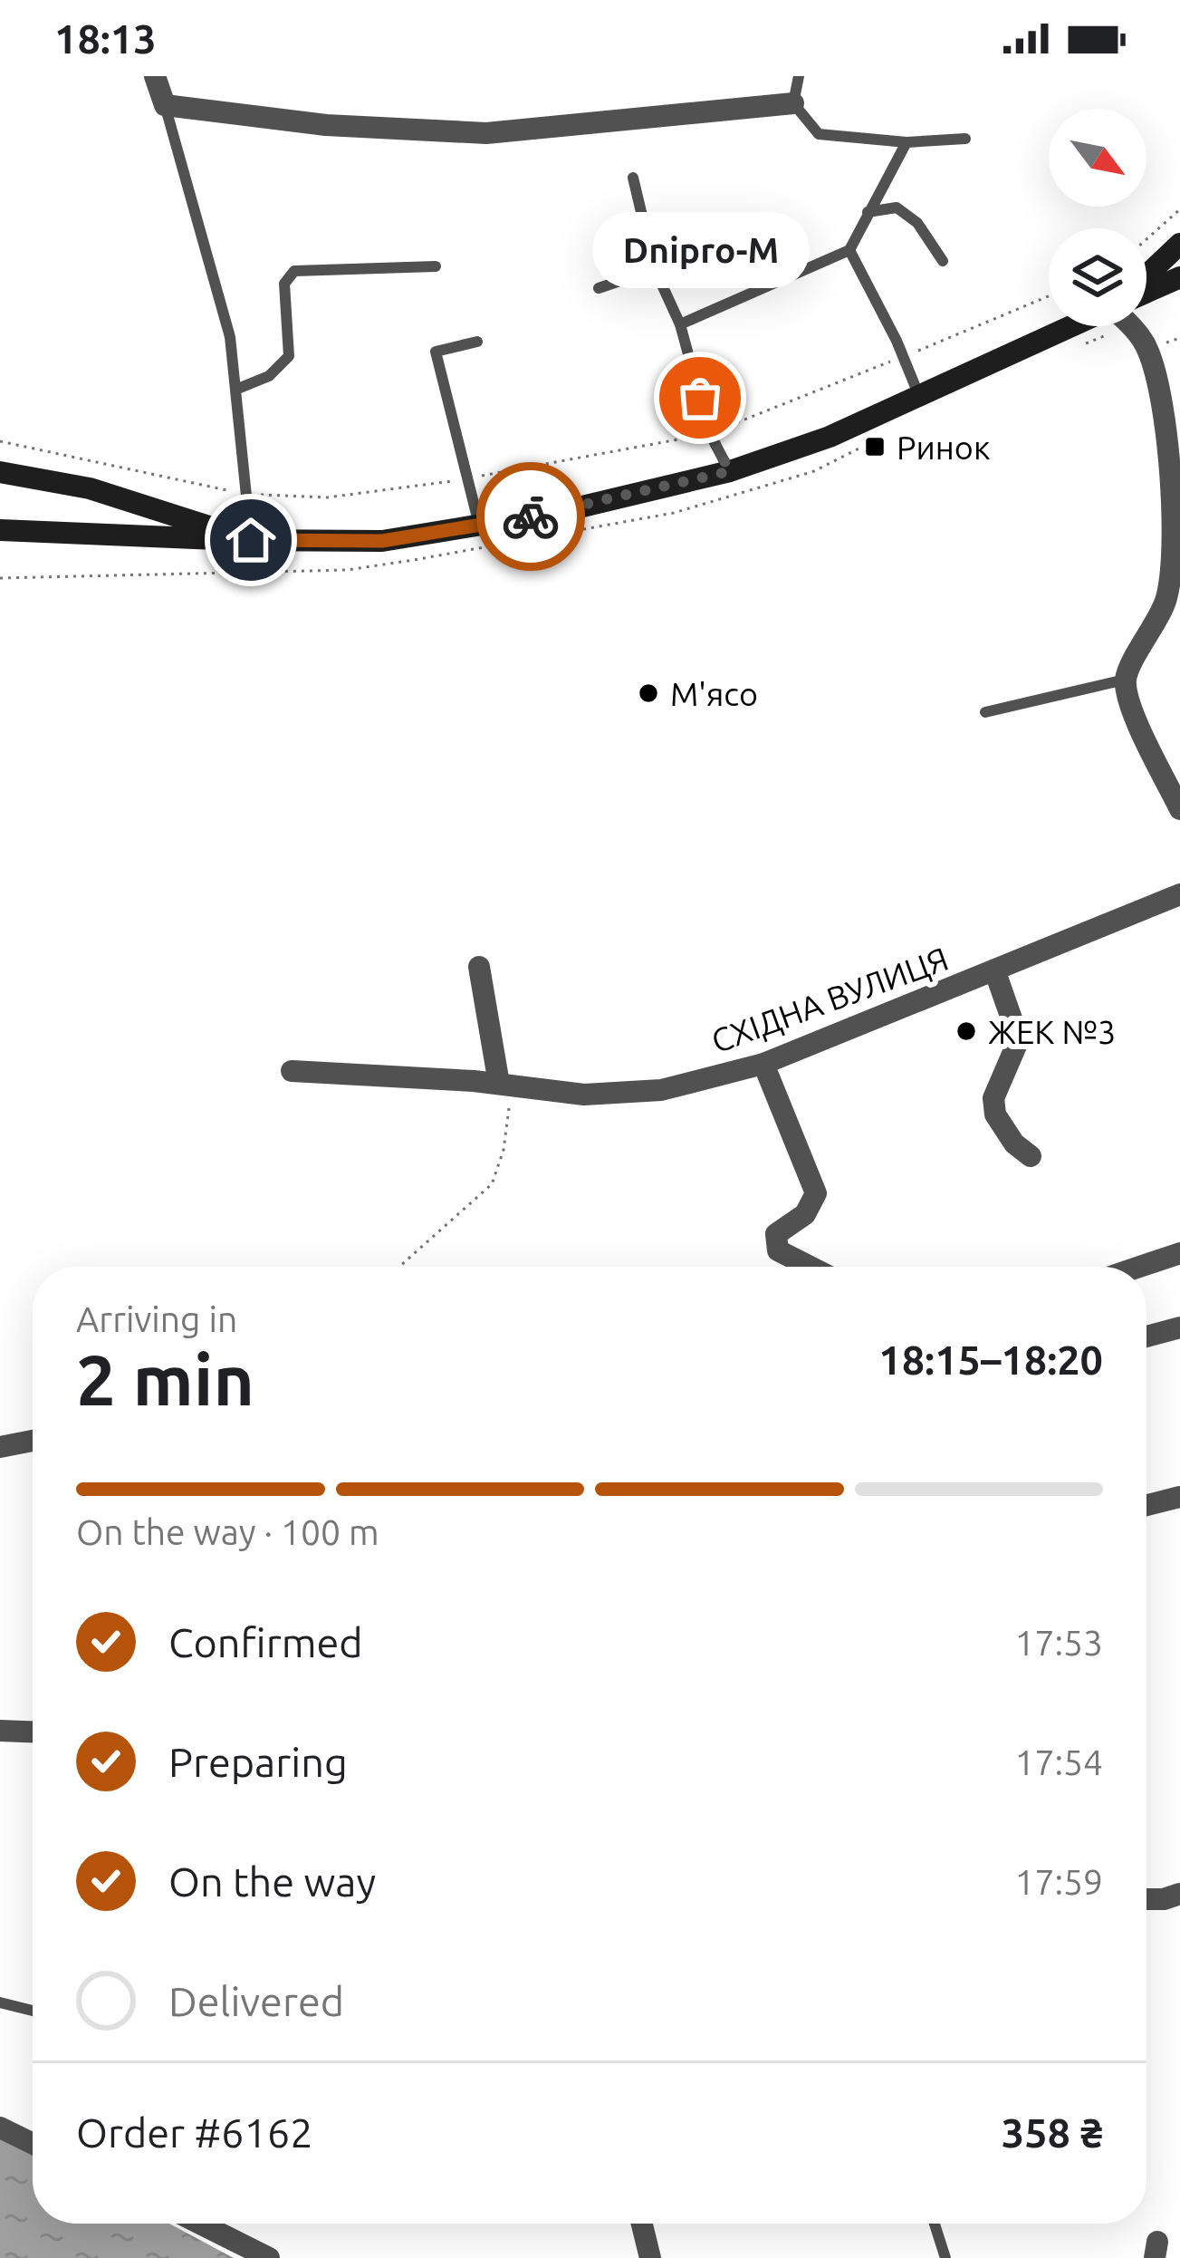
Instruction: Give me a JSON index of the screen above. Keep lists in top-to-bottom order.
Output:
{
  "streets": {
    "street": ["СХІДНА ВУЛИЦЯ"]
  },
  "places": {
    "other": ["Dnipro-M", "М'ясо", "ЖЕК №3"],
    "transit": ["Ринок"]
  },
  "north": "bottom right",
  "page": {
    "status": "18:13",
    "bubble": "Dnipro-M",
    "heading": ["2 min", "Arriving in", "18:15–18:20"],
    "panel": ["Order #6162", "358 ₴"],
    "bar": "On the way · 100 m",
    "list": [
      ["Confirmed", "17:53"],
      ["Preparing", "17:54"],
      ["On the way", "17:59"],
      "Delivered"
    ]
  }
}
